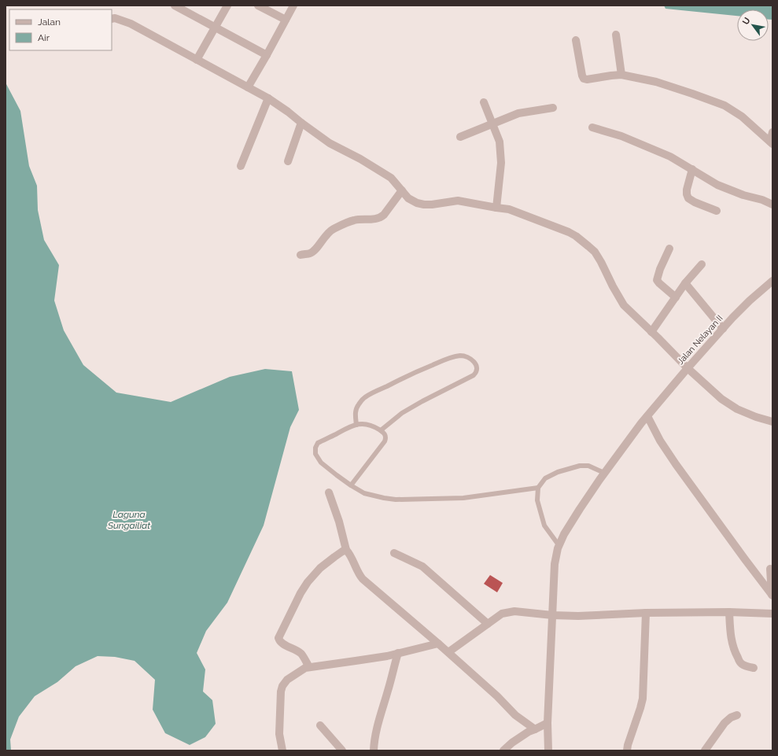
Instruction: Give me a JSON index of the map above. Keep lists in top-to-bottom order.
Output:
{
  "streets": {
    "street": ["Jalan Nelayan II"]
  },
  "water": ["Laguna Sungailiat"],
  "legend": ["Jalan", "Air"],
  "north": "top left"
}
